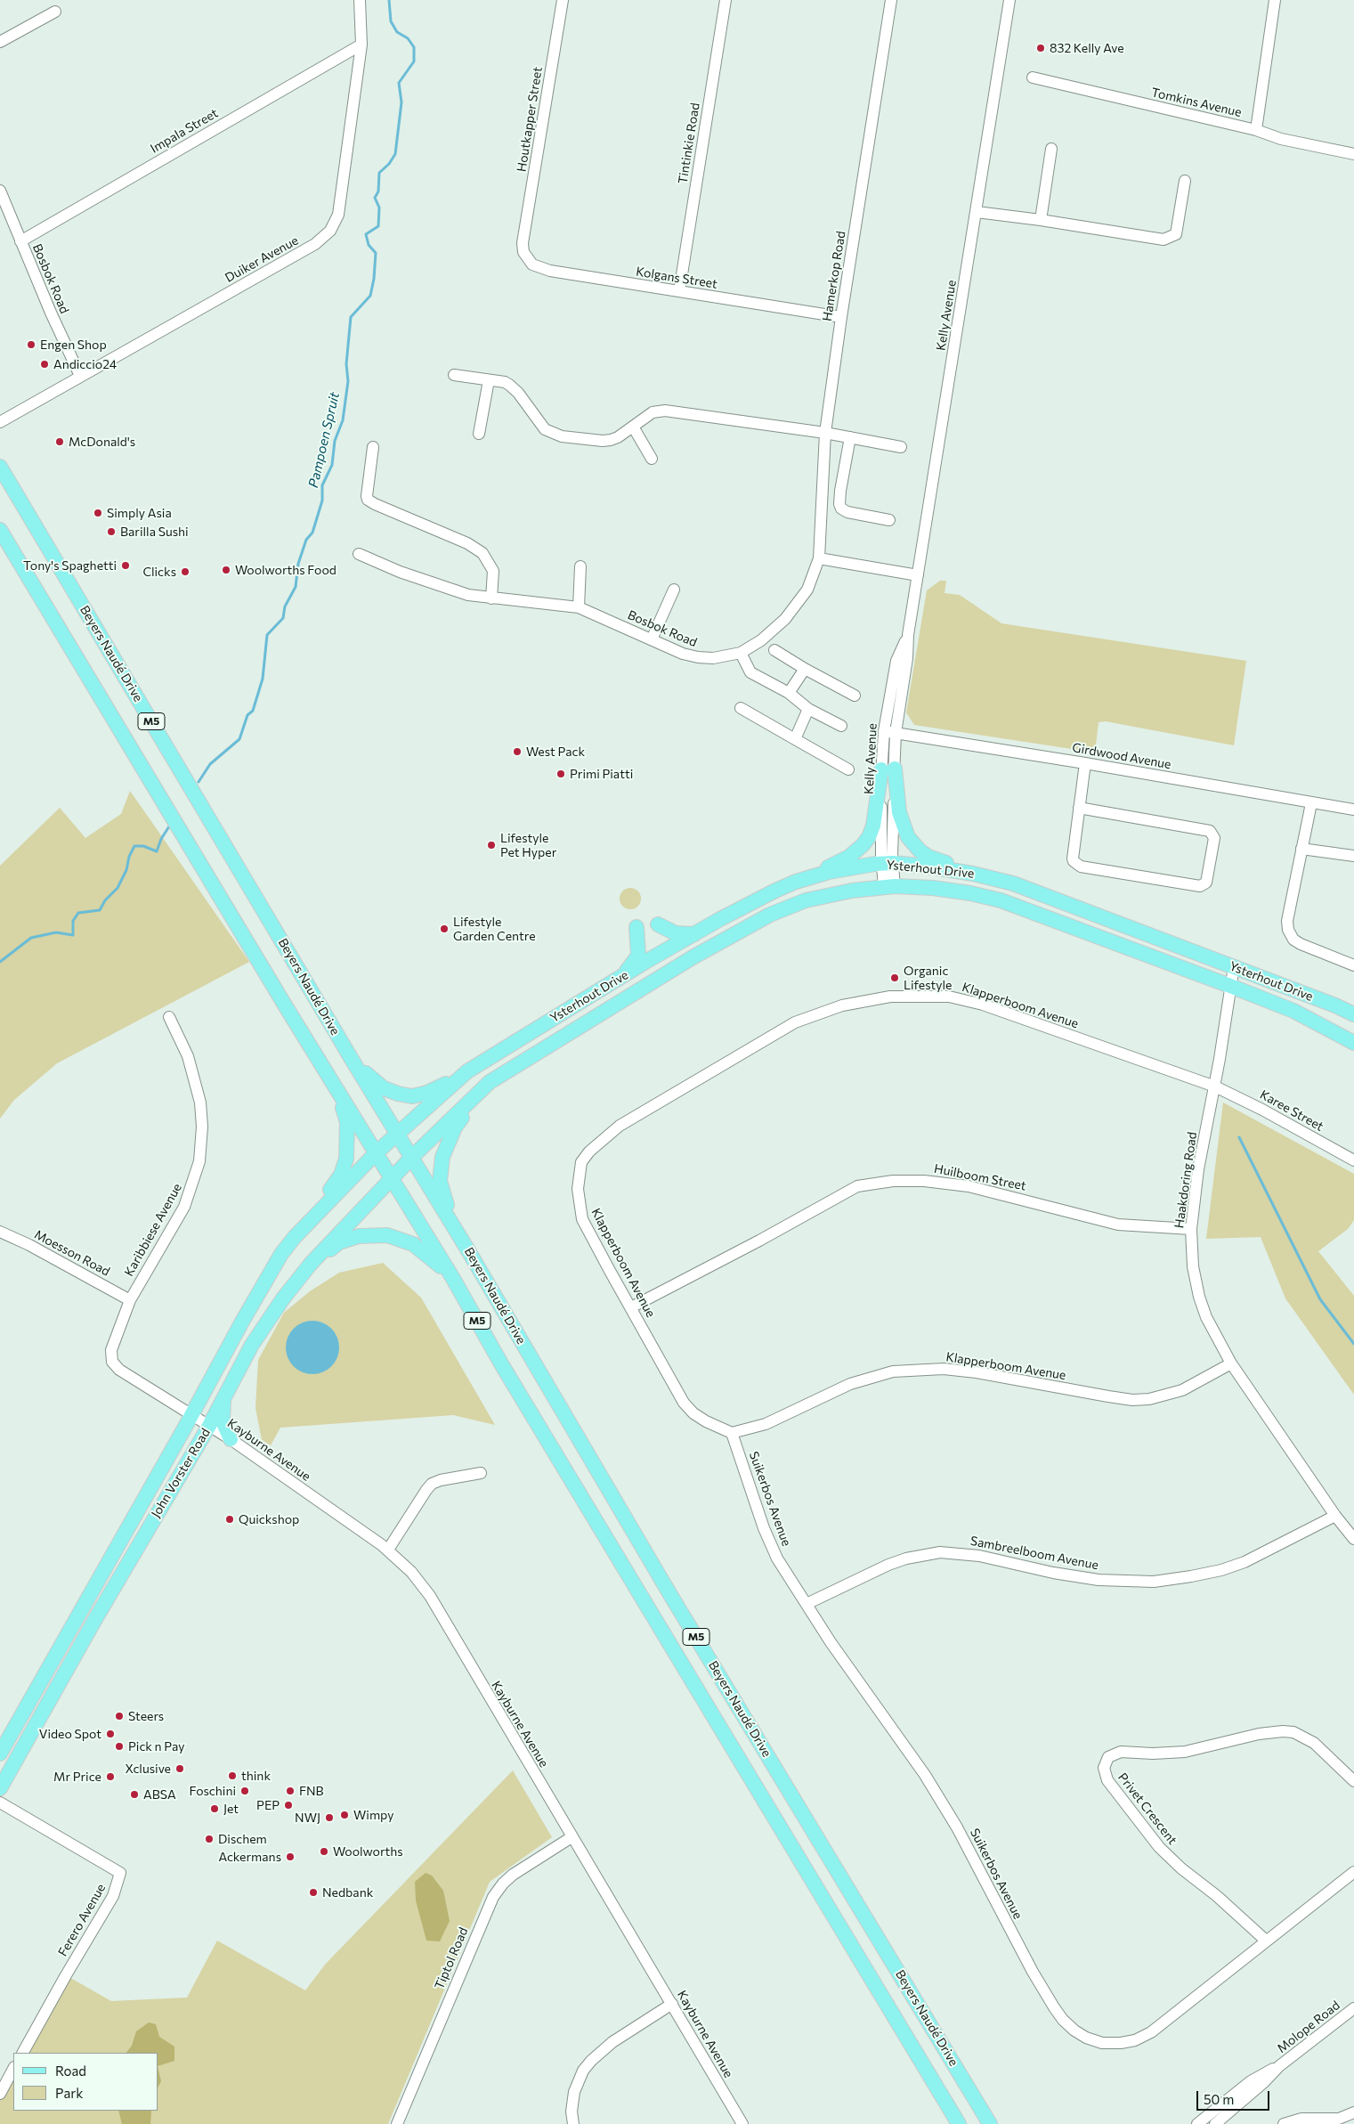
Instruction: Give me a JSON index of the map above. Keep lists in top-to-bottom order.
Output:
{
  "streets": {
    "main road": [
      "Beyers Naudé Drive",
      "M5",
      "Ysterhout Drive",
      "John Vorster Road"
    ],
    "street": [
      "Tomkins Avenue",
      "Houtkapper Street",
      "Impala Street",
      "Tintinkie Road",
      "Duiker Avenue",
      "Hamerkop Road",
      "Kolgans Street",
      "Bosbok Road",
      "Kelly Avenue",
      "Girdwood Avenue",
      "Klapperboom Avenue",
      "Karee Street",
      "Huilboom Street",
      "Haakdoring Road",
      "Karibbiese Avenue",
      "Moesson Road",
      "Kayburne Avenue",
      "Suikerbos Avenue",
      "Sambreelboom Avenue",
      "Privet Crescent",
      "Ferero Avenue",
      "Tiptol Road",
      "Molope Road"
    ]
  },
  "crossings": [
    ["Houtkapper Street", "Kolgans Street"],
    ["Impala Street", "Duiker Avenue"],
    ["Impala Street", "Bosbok Road"],
    ["Tintinkie Road", "Kolgans Street"],
    ["Duiker Avenue", "Bosbok Road"],
    ["Hamerkop Road", "Kolgans Street"],
    ["Hamerkop Road", "Bosbok Road"],
    ["Kelly Avenue", "Girdwood Avenue"],
    ["Kelly Avenue", "Ysterhout Drive"],
    ["Beyers Naudé Drive", "Ysterhout Drive"],
    ["Beyers Naudé Drive", "John Vorster Road"],
    ["Ysterhout Drive", "Haakdoring Road"],
    ["Ysterhout Drive", "John Vorster Road"],
    ["Klapperboom Avenue", "Karee Street"],
    ["Klapperboom Avenue", "Huilboom Street"],
    ["Klapperboom Avenue", "Haakdoring Road"],
    ["Klapperboom Avenue", "Suikerbos Avenue"],
    ["Karee Street", "Haakdoring Road"],
    ["Huilboom Street", "Haakdoring Road"],
    ["Haakdoring Road", "Sambreelboom Avenue"],
    ["Karibbiese Avenue", "Moesson Road"],
    ["Karibbiese Avenue", "Kayburne Avenue"],
    ["Karibbiese Avenue", "John Vorster Road"],
    ["Kayburne Avenue", "John Vorster Road"],
    ["Kayburne Avenue", "Tiptol Road"],
    ["Suikerbos Avenue", "Sambreelboom Avenue"],
    ["Suikerbos Avenue", "Privet Crescent"]
  ],
  "water": ["Pampoen Spruit"],
  "places": [
    "832 Kelly Ave",
    "Engen Shop",
    "Andiccio24",
    "McDonald's",
    "Simply Asia",
    "Barilla Sushi",
    "Tony's Spaghetti",
    "Woolworths Food",
    "Clicks",
    "West Pack",
    "Primi Piatti",
    "Lifestyle Pet Hyper",
    "Lifestyle Garden Centre",
    "Organic Lifestyle",
    "Quickshop",
    "Steers",
    "Video Spot",
    "Pick n Pay",
    "Xclusive",
    "think",
    "Mr Price",
    "Foschini",
    "FNB",
    "ABSA",
    "PEP",
    "Jet",
    "Wimpy",
    "NWJ",
    "Dischem",
    "Woolworths",
    "Ackermans",
    "Nedbank"
  ],
  "legend": ["Road", "Park"],
  "scale_bar": "50 m"
}
